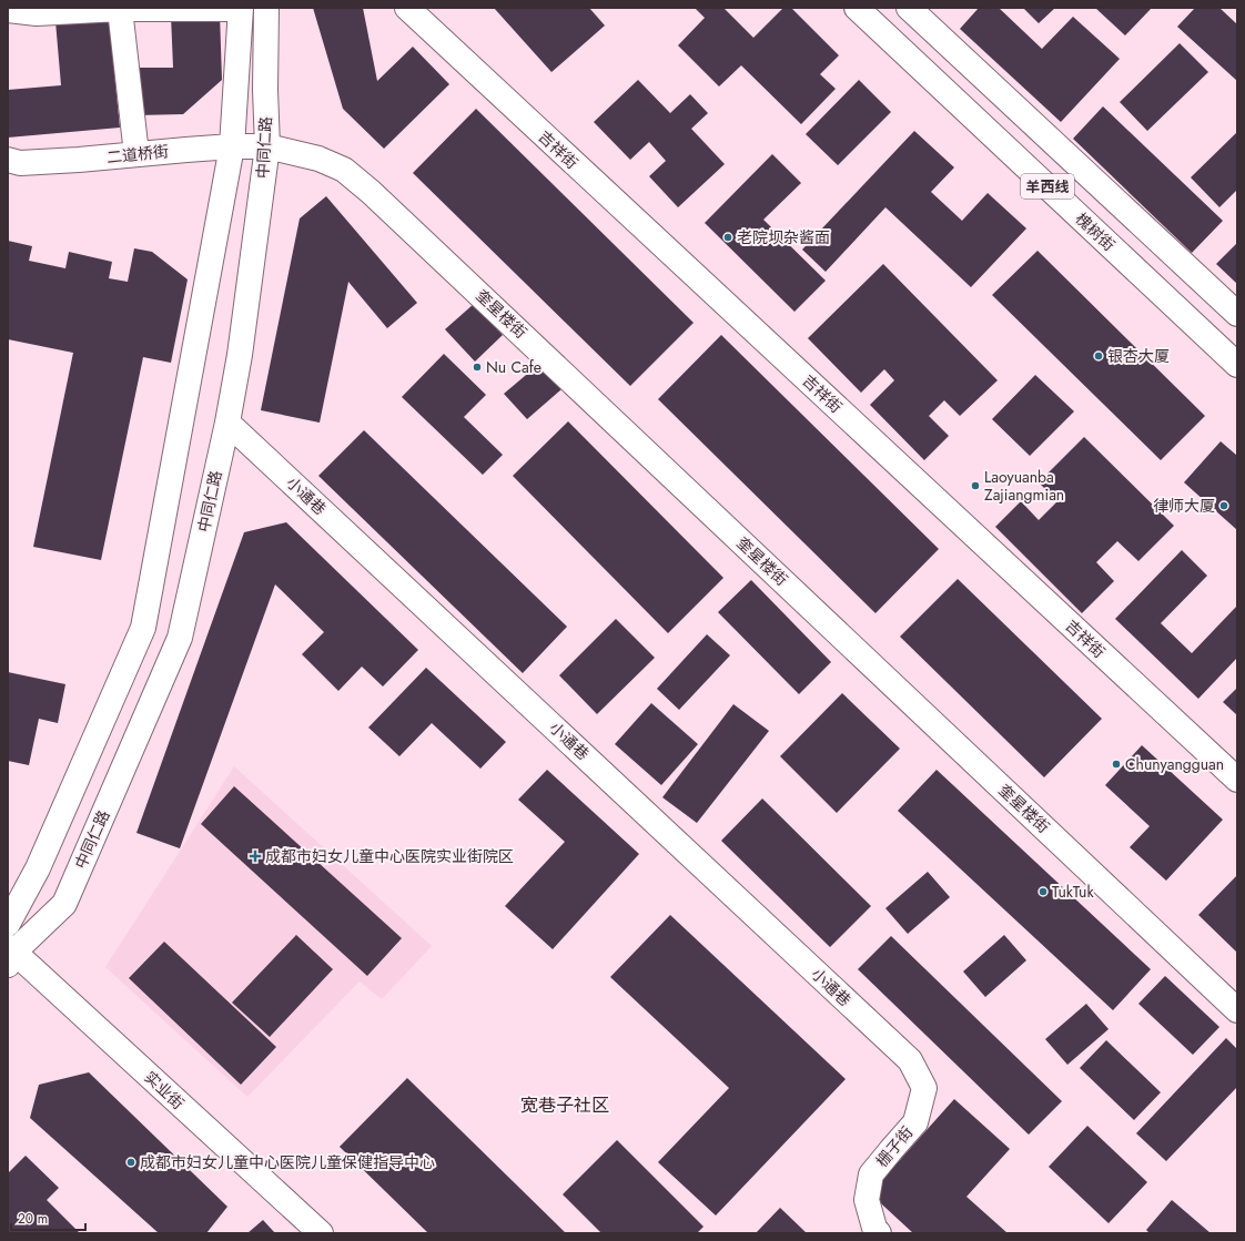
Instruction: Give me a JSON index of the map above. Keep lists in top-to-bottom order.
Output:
{
  "streets": {
    "street": [
      "中同仁路",
      "吉祥街",
      "二道桥街",
      "羊西线",
      "槐树街",
      "奎星楼街",
      "小通巷",
      "实业街",
      "栅子街"
    ]
  },
  "crossings": [
    ["中同仁路", "二道桥街"],
    ["中同仁路", "奎星楼街"],
    ["中同仁路", "小通巷"],
    ["中同仁路", "实业街"],
    ["二道桥街", "奎星楼街"],
    ["小通巷", "栅子街"]
  ],
  "districts": ["宽巷子社区"],
  "places": {
    "other": [
      "老院坝杂酱面",
      "银杏大厦",
      "Nu Cafe",
      "Laoyuanba Zajiangmian",
      "律师大厦",
      "Chunyangguan",
      "TukTuk",
      "成都市妇女儿童中心医院儿童保健指导中心"
    ],
    "health": ["成都市妇女儿童中心医院实业街院区"]
  },
  "scale_bar": "20 m"
}
